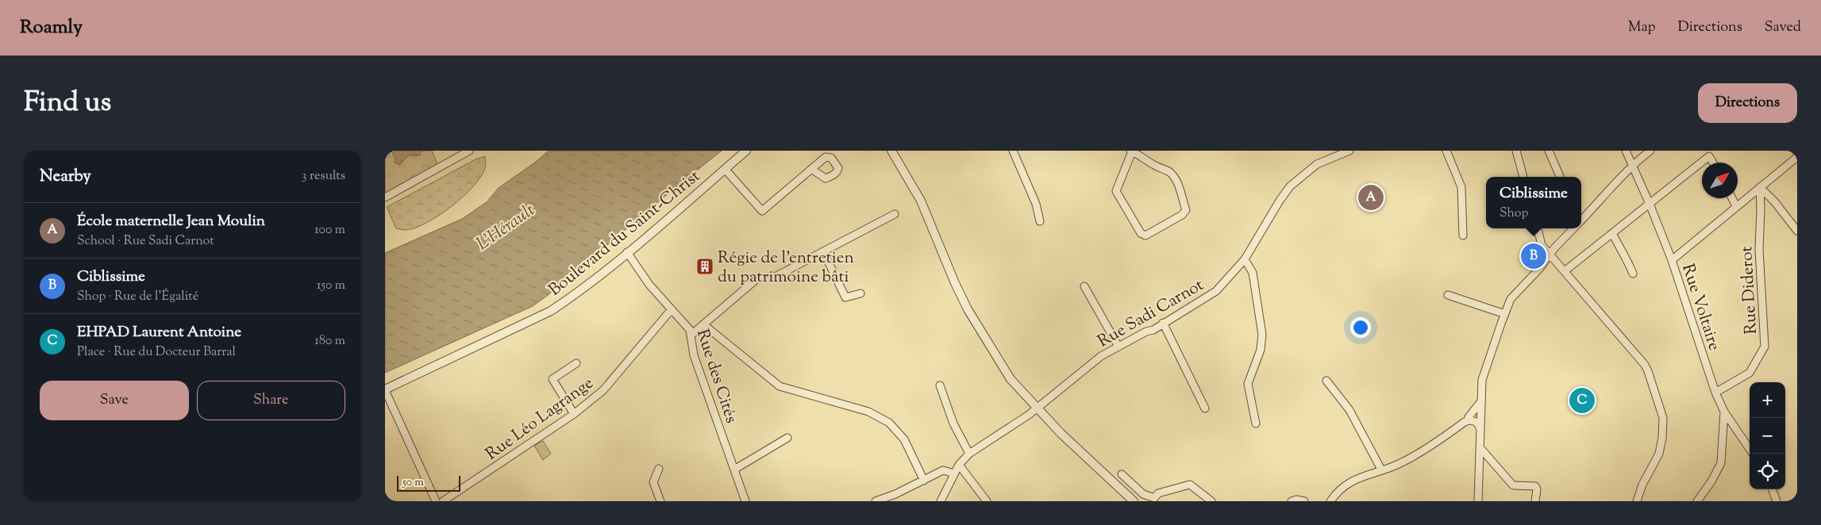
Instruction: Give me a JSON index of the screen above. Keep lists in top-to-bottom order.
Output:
{
  "streets": {
    "street": [
      "Boulevard du Saint-Christ",
      "Rue Diderot",
      "Rue Voltaire",
      "Rue Sadi Carnot",
      "Rue des Cités",
      "Rue Léo Lagrange"
    ]
  },
  "crossings": [
    ["Boulevard du Saint-Christ", "Rue des Cités"],
    ["Rue Diderot", "Rue Voltaire"],
    ["Rue des Cités", "Rue Léo Lagrange"]
  ],
  "water": ["L'Hérault"],
  "places": {
    "building": ["Régie de l’entretien du patrimoine bâti"]
  },
  "scale_bar": "50 m",
  "north": "top right",
  "page": {
    "header": "Roamly",
    "nav": ["Map", "Directions", "Saved"],
    "title": "Find us",
    "buttons": [
      "Directions",
      ["Save", "Share"]
    ],
    "heading": ["Nearby", "3 results"],
    "popup": ["Ciblissime", "Shop"],
    "pins": ["A", "B", "C"],
    "list": [
      {
        "mark": "A",
        "name": "École maternelle Jean Moulin",
        "note": "School · Rue Sadi Carnot",
        "value": "100 m"
      },
      {
        "mark": "B",
        "name": "Ciblissime",
        "note": "Shop · Rue de l'Égalité",
        "value": "150 m"
      },
      {
        "mark": "C",
        "name": "EHPAD Laurent Antoine",
        "note": "Place · Rue du Docteur Barral",
        "value": "180 m"
      }
    ],
    "map_buttons": ["+", "−"],
    "scale": "50 m"
  }
}
